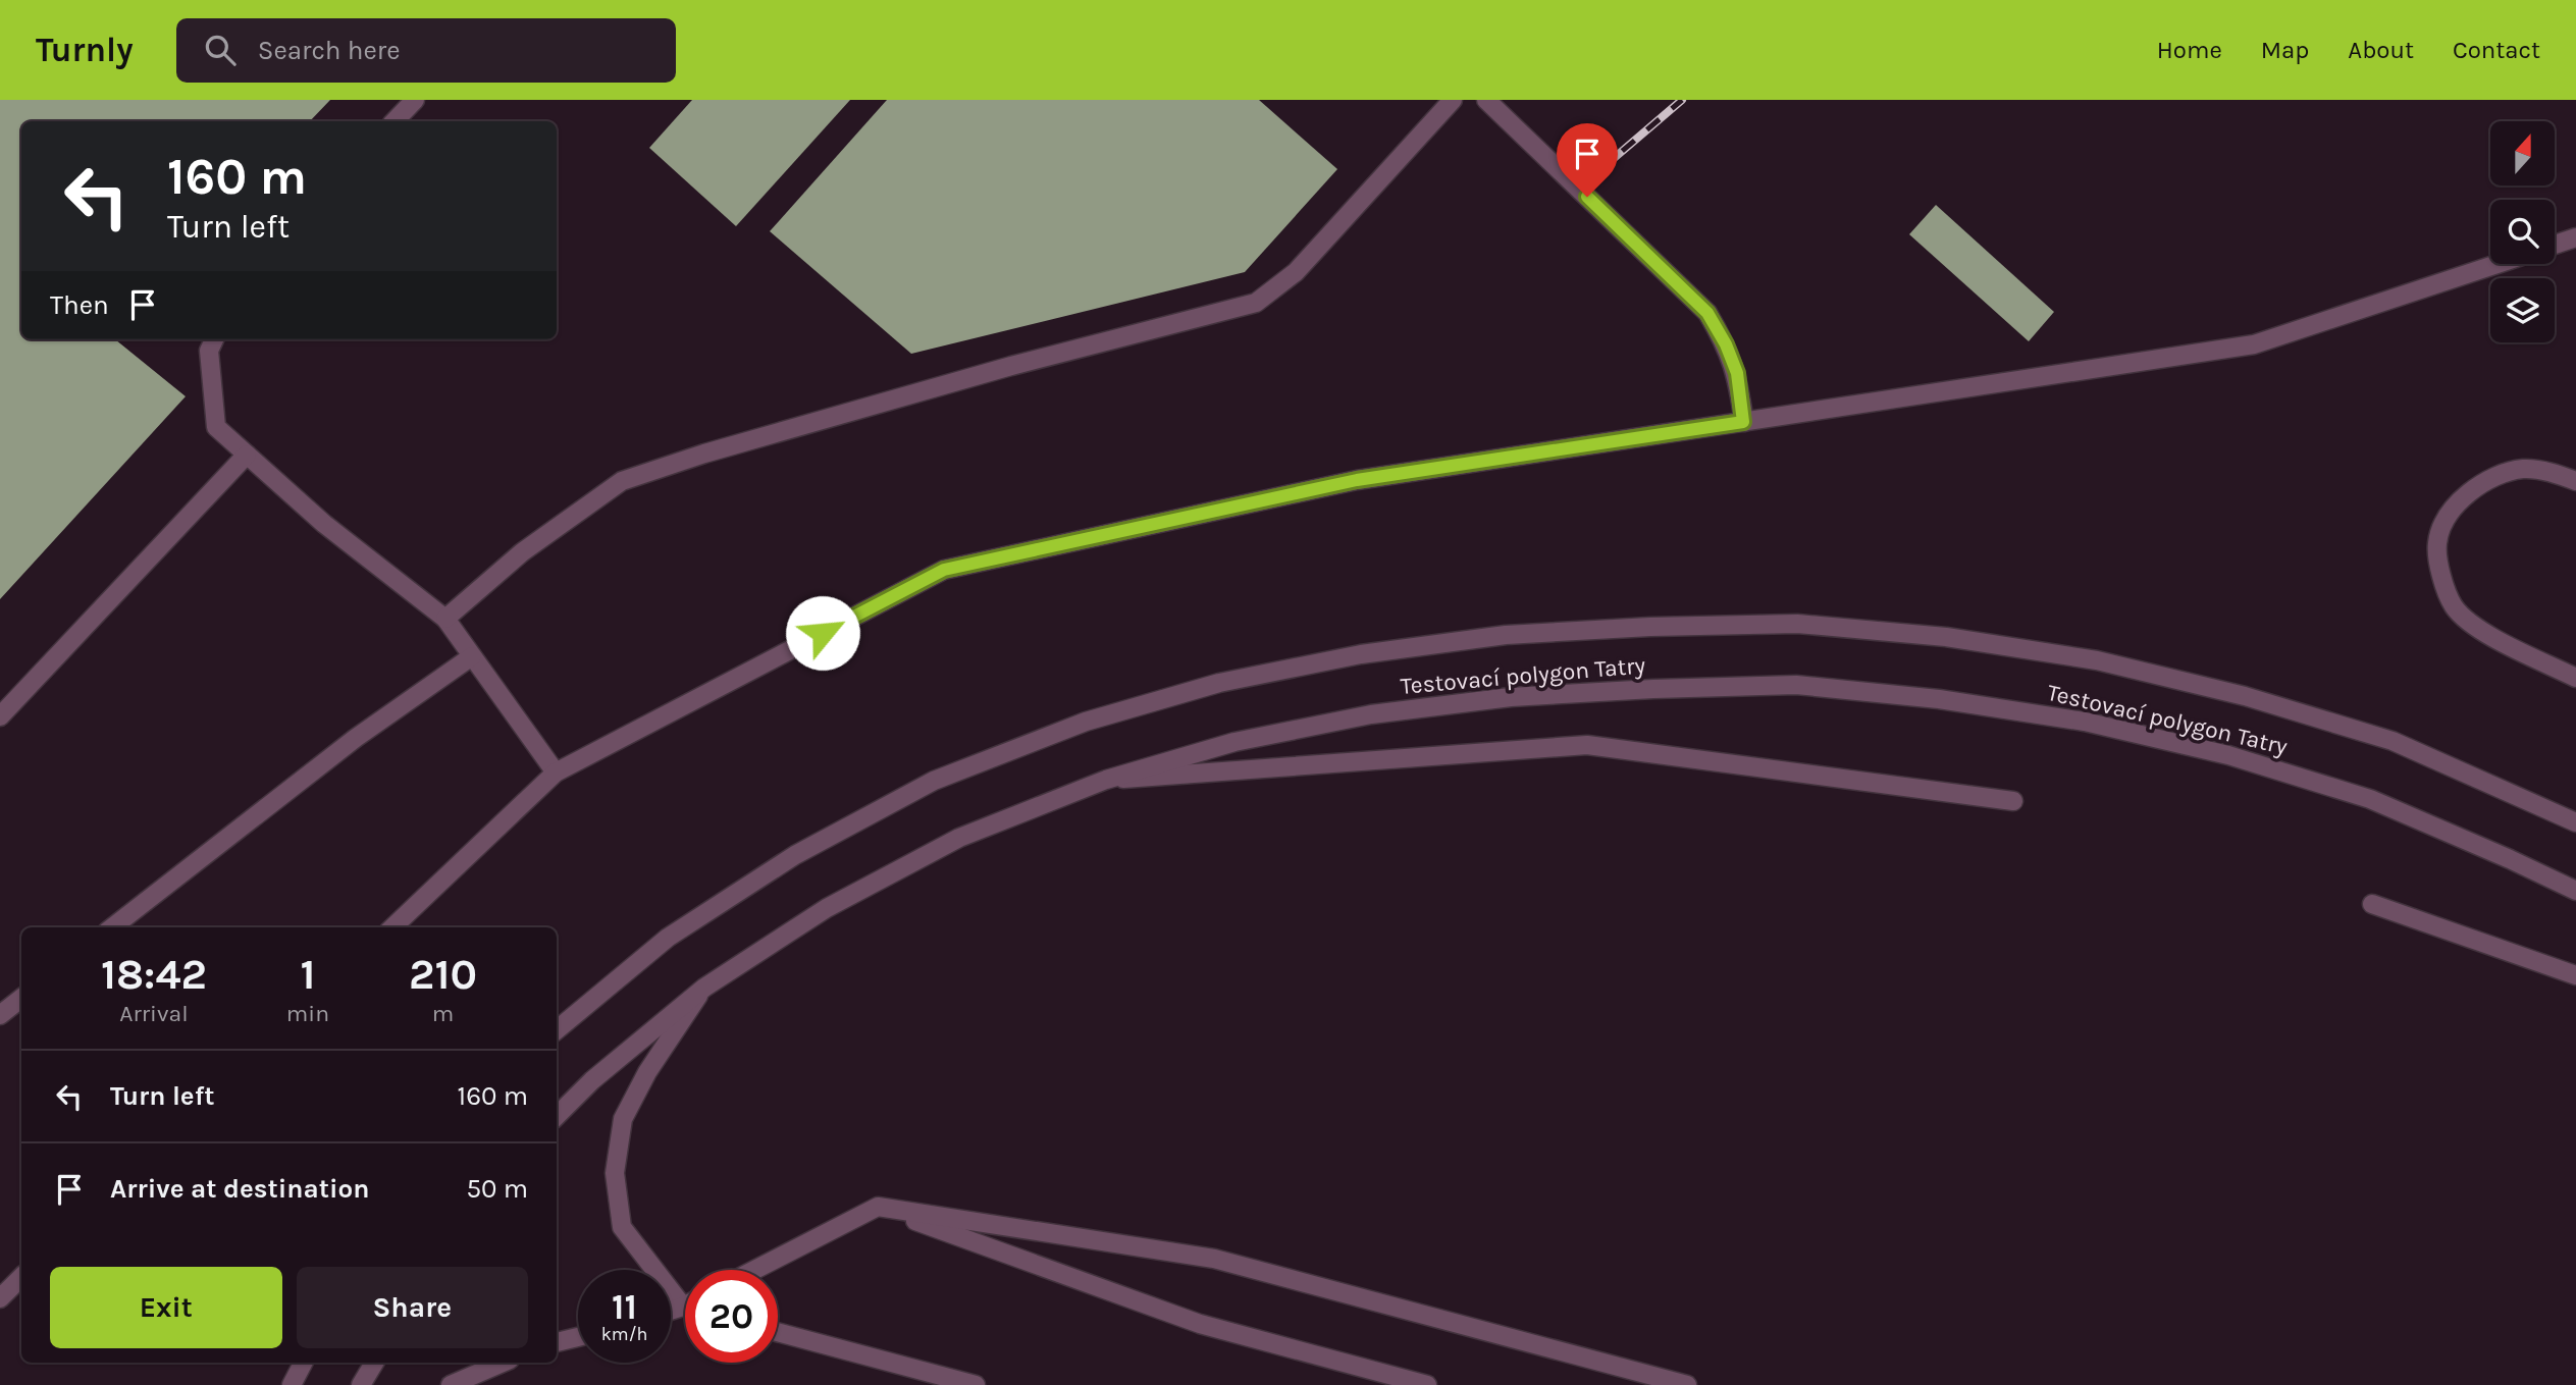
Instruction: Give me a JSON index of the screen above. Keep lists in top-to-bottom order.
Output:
{
  "streets": {
    "street": ["Testovací polygon Tatry"]
  },
  "north": "top",
  "page": {
    "header": "Turnly",
    "search": "Search here",
    "nav": [
      "Home",
      "Map",
      "About",
      "Contact"
    ],
    "turn": ["160 m", "Turn left"],
    "then": "Then",
    "eta": [
      "18:42",
      "Arrival",
      "1",
      "min",
      "210",
      "m"
    ],
    "list": [
      {
        "name": "Turn left",
        "value": "160 m"
      },
      {
        "name": "Arrive at destination",
        "value": "50 m"
      }
    ],
    "buttons": ["Exit", "Share"],
    "speed": "11 km/h",
    "limit": "20"
  }
}
